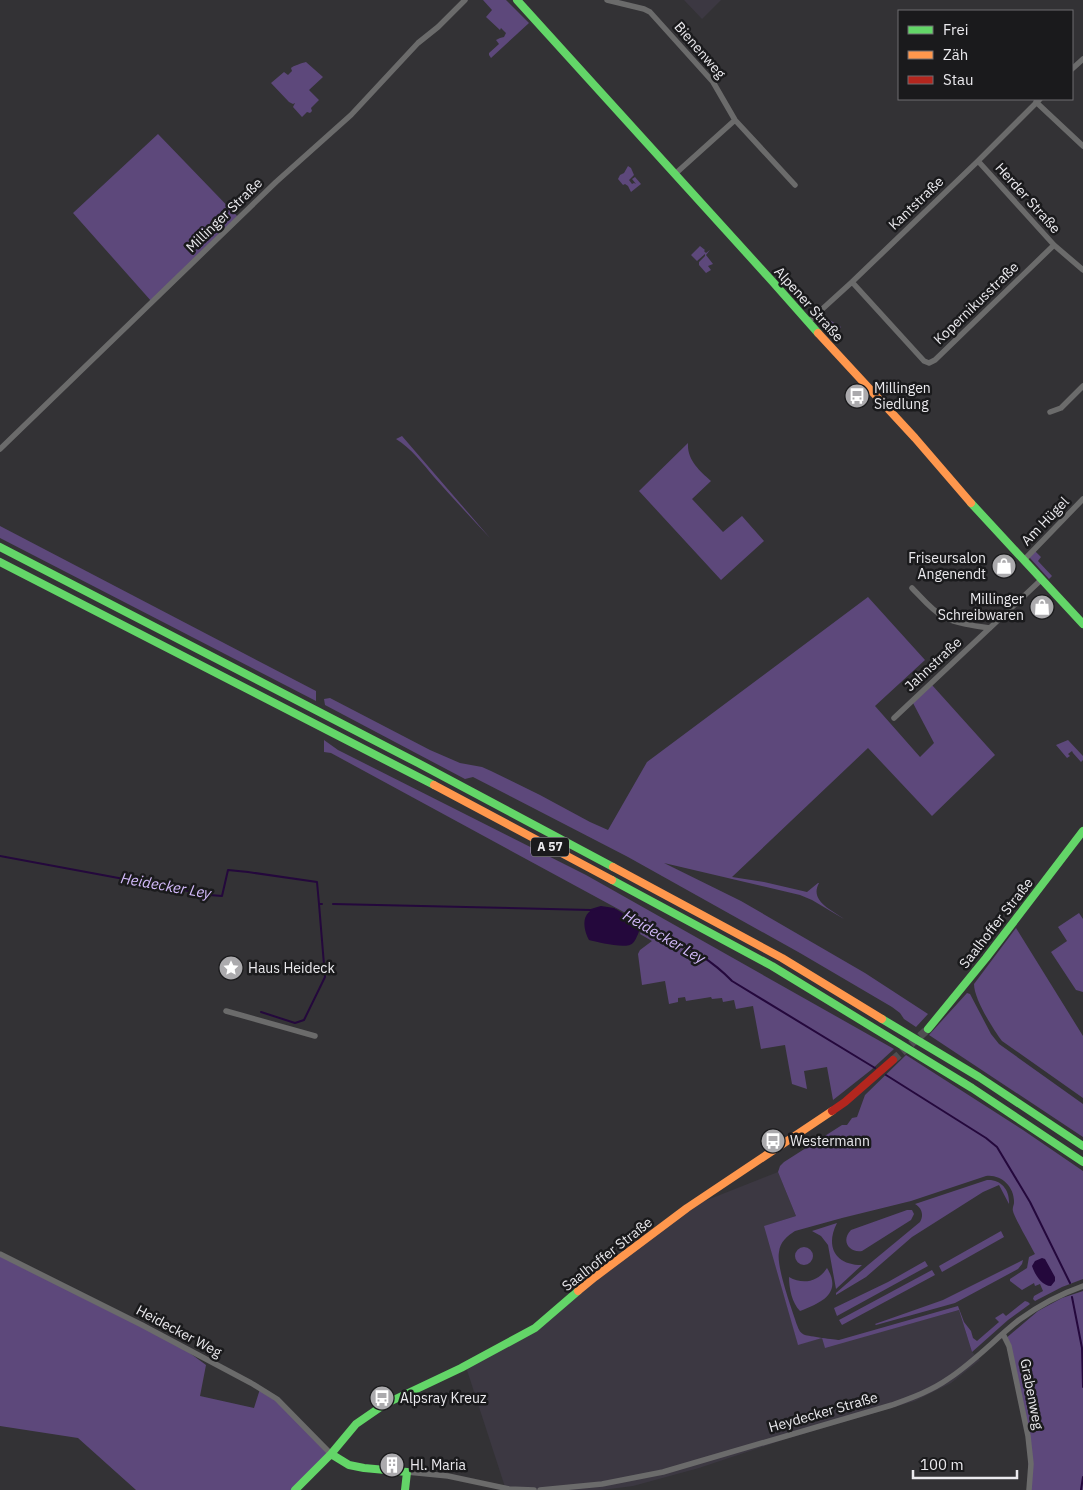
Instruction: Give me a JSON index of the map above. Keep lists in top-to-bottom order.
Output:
{
  "streets": {
    "main road": ["Alpener Straße", "A 57", "Saalhoffer Straße"],
    "street": [
      "Bienenweg",
      "Herder Straße",
      "Kantstraße",
      "Millinger Straße",
      "Kopernikusstraße",
      "Am Hügel",
      "Jahnstraße",
      "Heidecker Weg",
      "Grabenweg",
      "Heydecker Straße"
    ]
  },
  "crossings": [
    ["Herder Straße", "Kantstraße"],
    ["Herder Straße", "Kopernikusstraße"],
    ["Kantstraße", "Kopernikusstraße"],
    ["Kantstraße", "Alpener Straße"],
    ["Alpener Straße", "Am Hügel"],
    ["Alpener Straße", "Jahnstraße"],
    ["Saalhoffer Straße", "Heidecker Weg"],
    ["Grabenweg", "Heydecker Straße"]
  ],
  "water": ["Heidecker Ley"],
  "places": {
    "bus stop": ["Millingen Siedlung", "Westermann", "Alpsray Kreuz"],
    "shop": ["Friseursalon Angenendt", "Millinger Schreibwaren"],
    "place": ["Haus Heideck"],
    "building": ["Hl. Maria"]
  },
  "legend": ["Frei", "Zäh", "Stau"],
  "scale_bar": "100 m"
}
